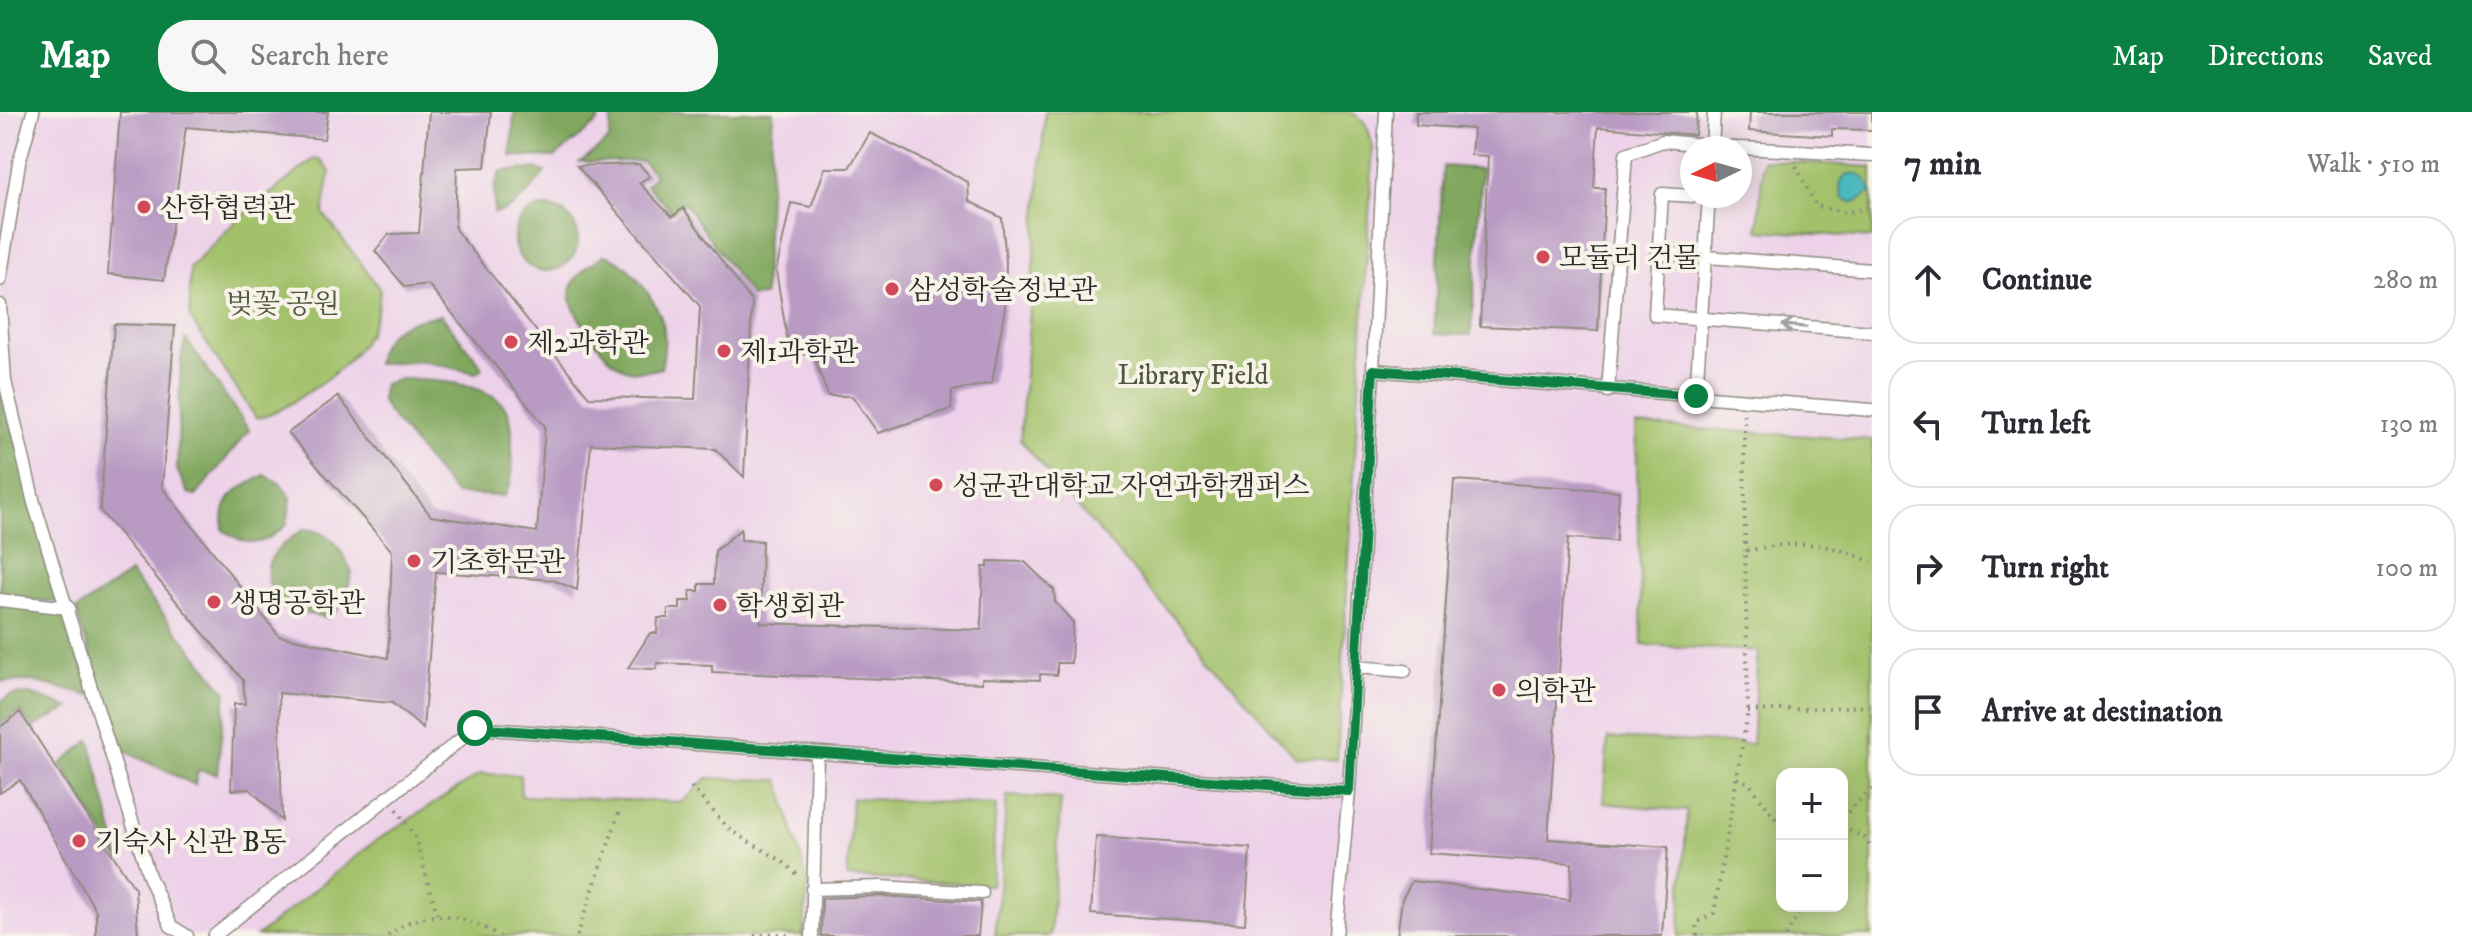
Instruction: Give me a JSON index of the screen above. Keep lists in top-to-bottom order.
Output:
{
  "parks": ["벚꽃 공원", "Library Field"],
  "places": [
    "산학협력관",
    "모듈러 건물",
    "삼성학술정보관",
    "제2과학관",
    "제1과학관",
    "성균관대학교 자연과학캠퍼스",
    "기초학문관",
    "생명공학관",
    "학생회관",
    "의학관",
    "기숙사 신관 B동"
  ],
  "north": "left",
  "page": {
    "header": "Map",
    "search": "Search here",
    "nav": ["Map", "Directions", "Saved"],
    "heading": ["7 min", "Walk · 510 m"],
    "list": [
      ["Continue", "280 m"],
      ["Turn left", "130 m"],
      ["Turn right", "100 m"],
      "Arrive at destination"
    ],
    "map_buttons": ["+", "−"]
  }
}
